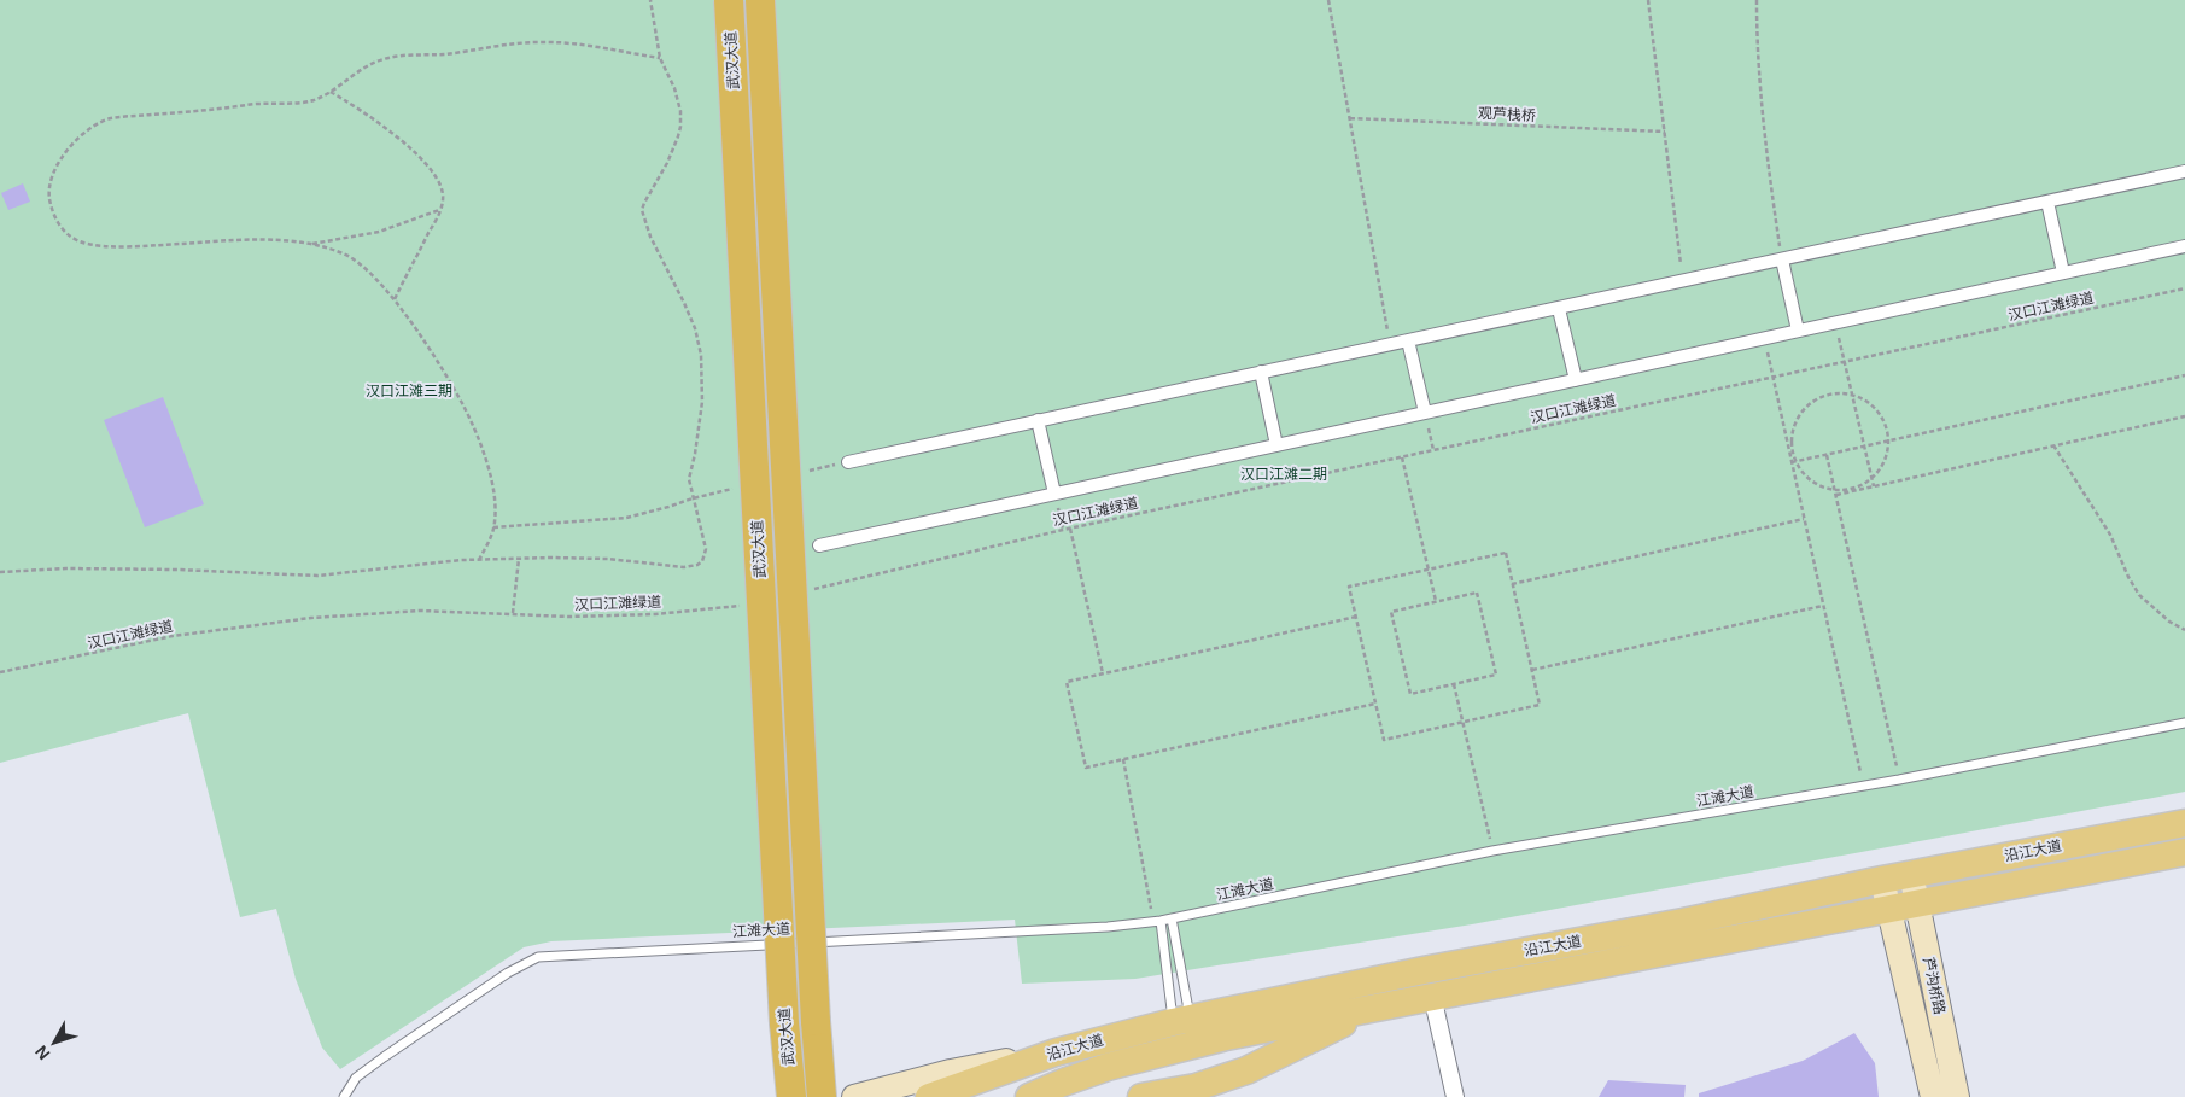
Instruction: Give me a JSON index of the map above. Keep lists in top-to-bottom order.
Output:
{
  "streets": {
    "highway": ["武汉大道"],
    "main road": ["沿江大道", "芦沟桥路"],
    "lane": ["江滩大道"],
    "path": ["观芦栈桥", "汉口江滩绿道"]
  },
  "crossings": [
    ["沿江大道", "芦沟桥路"]
  ],
  "parks": ["汉口江滩三期", "汉口江滩二期"],
  "north": "bottom left"
}
